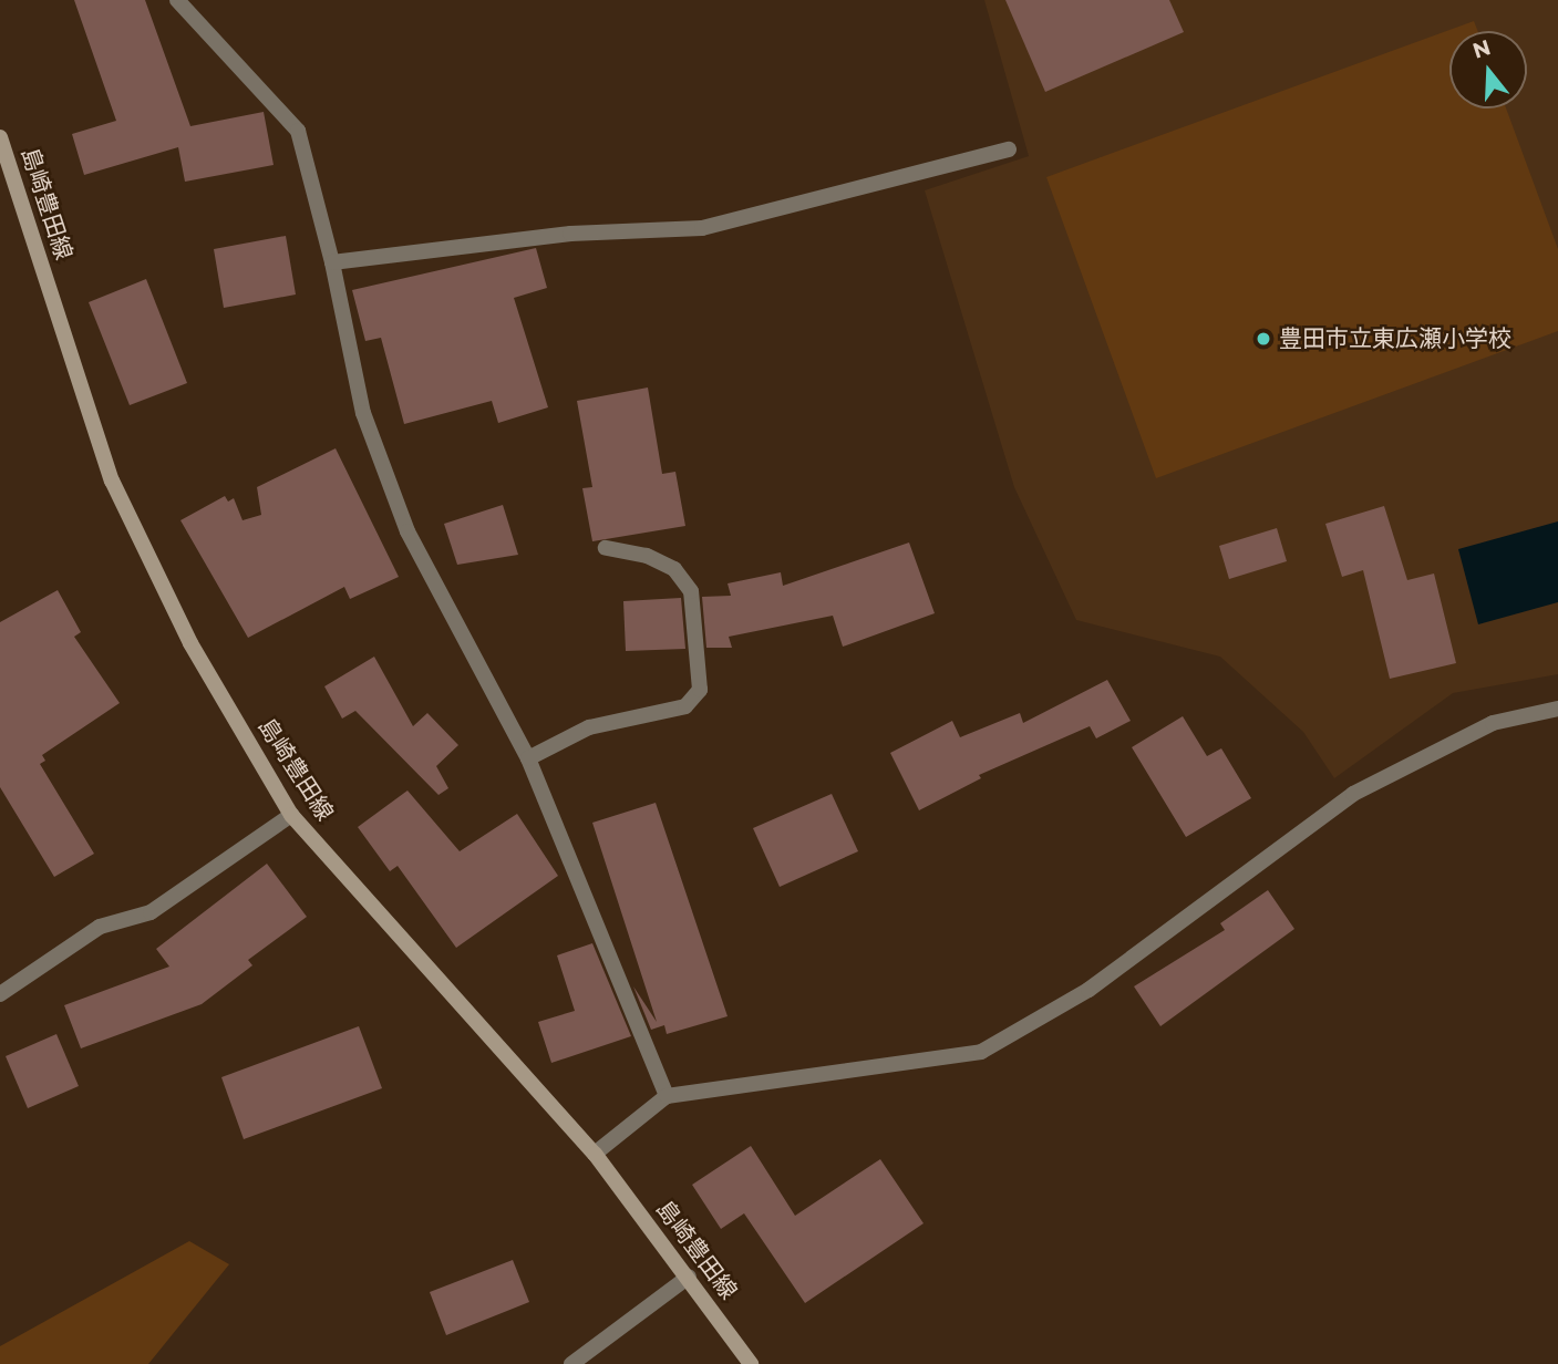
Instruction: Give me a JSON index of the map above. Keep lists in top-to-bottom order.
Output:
{
  "streets": {
    "main road": ["島崎豊田線"]
  },
  "places": ["豊田市立東広瀬小学校"],
  "north": "top"
}
